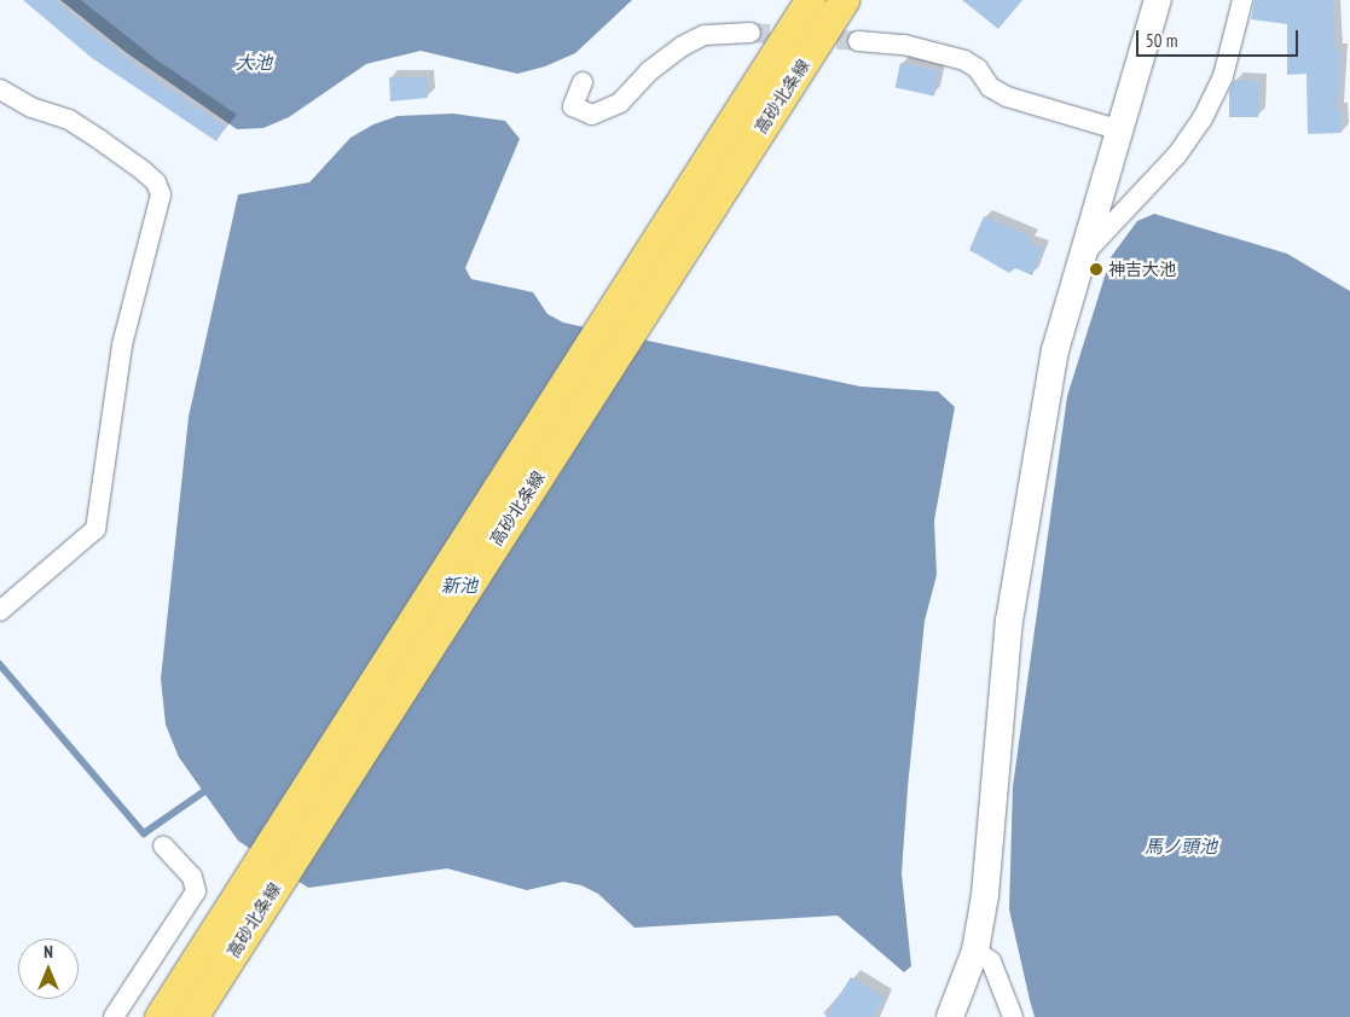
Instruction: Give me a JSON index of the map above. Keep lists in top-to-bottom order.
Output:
{
  "streets": {
    "main road": ["高砂北条線"]
  },
  "water": ["大池", "新池", "馬ノ頭池"],
  "places": ["神吉大池"],
  "scale_bar": "50 m",
  "north": "top"
}
